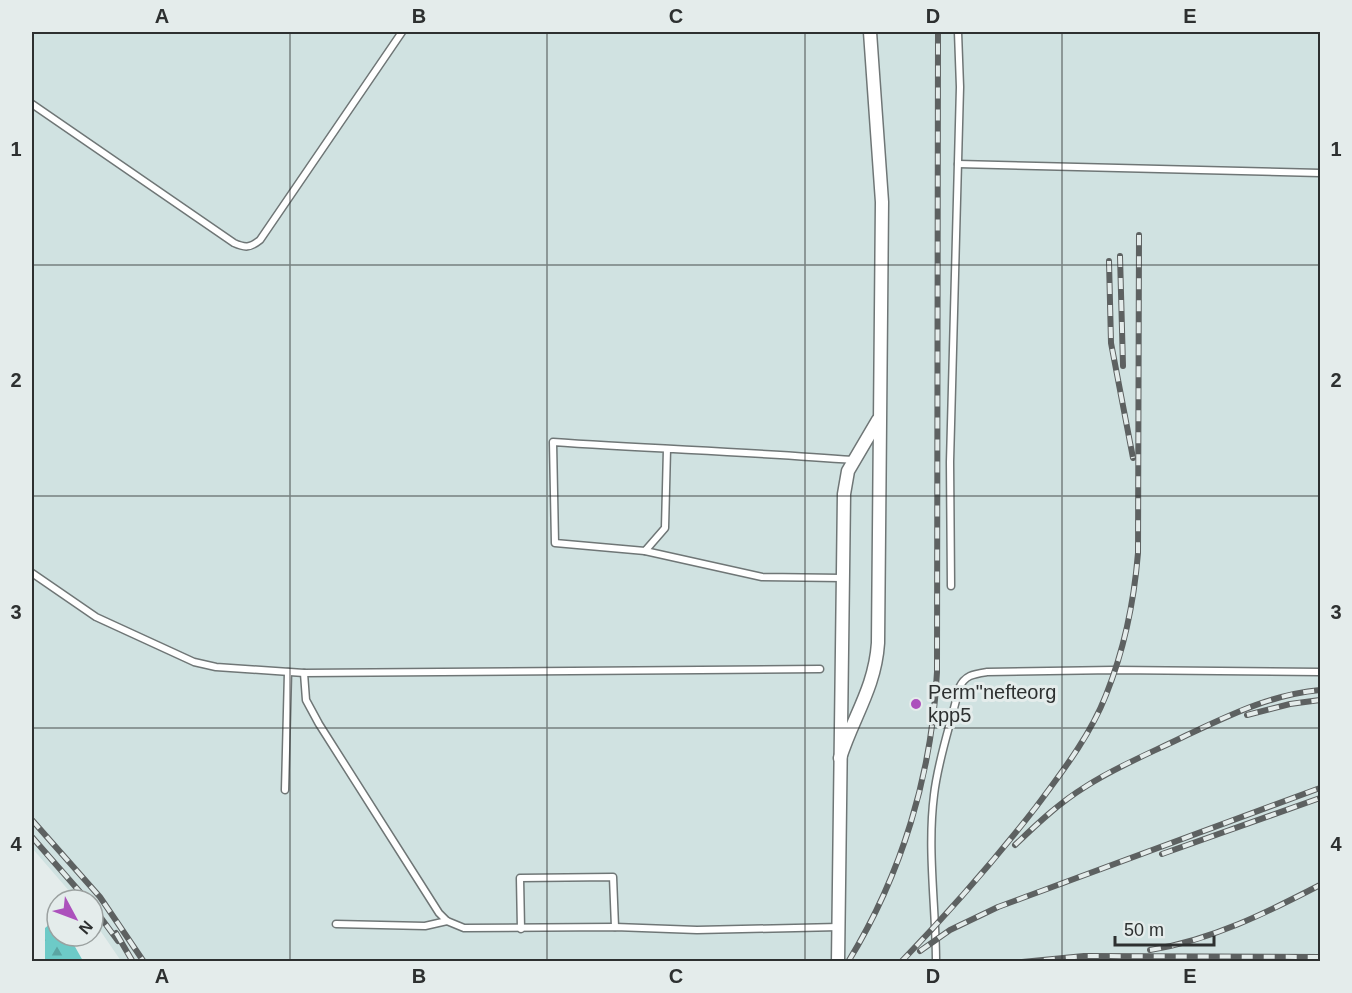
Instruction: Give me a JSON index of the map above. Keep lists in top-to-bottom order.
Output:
{
  "places": ["Perm\"nefteorg kpp5"],
  "scale_bar": "50 m",
  "north": "bottom right",
  "grid": {
    "columns": [
      "A",
      "B",
      "C",
      "D",
      "E"
    ],
    "rows": [
      "1",
      "2",
      "3",
      "4"
    ]
  }
}
